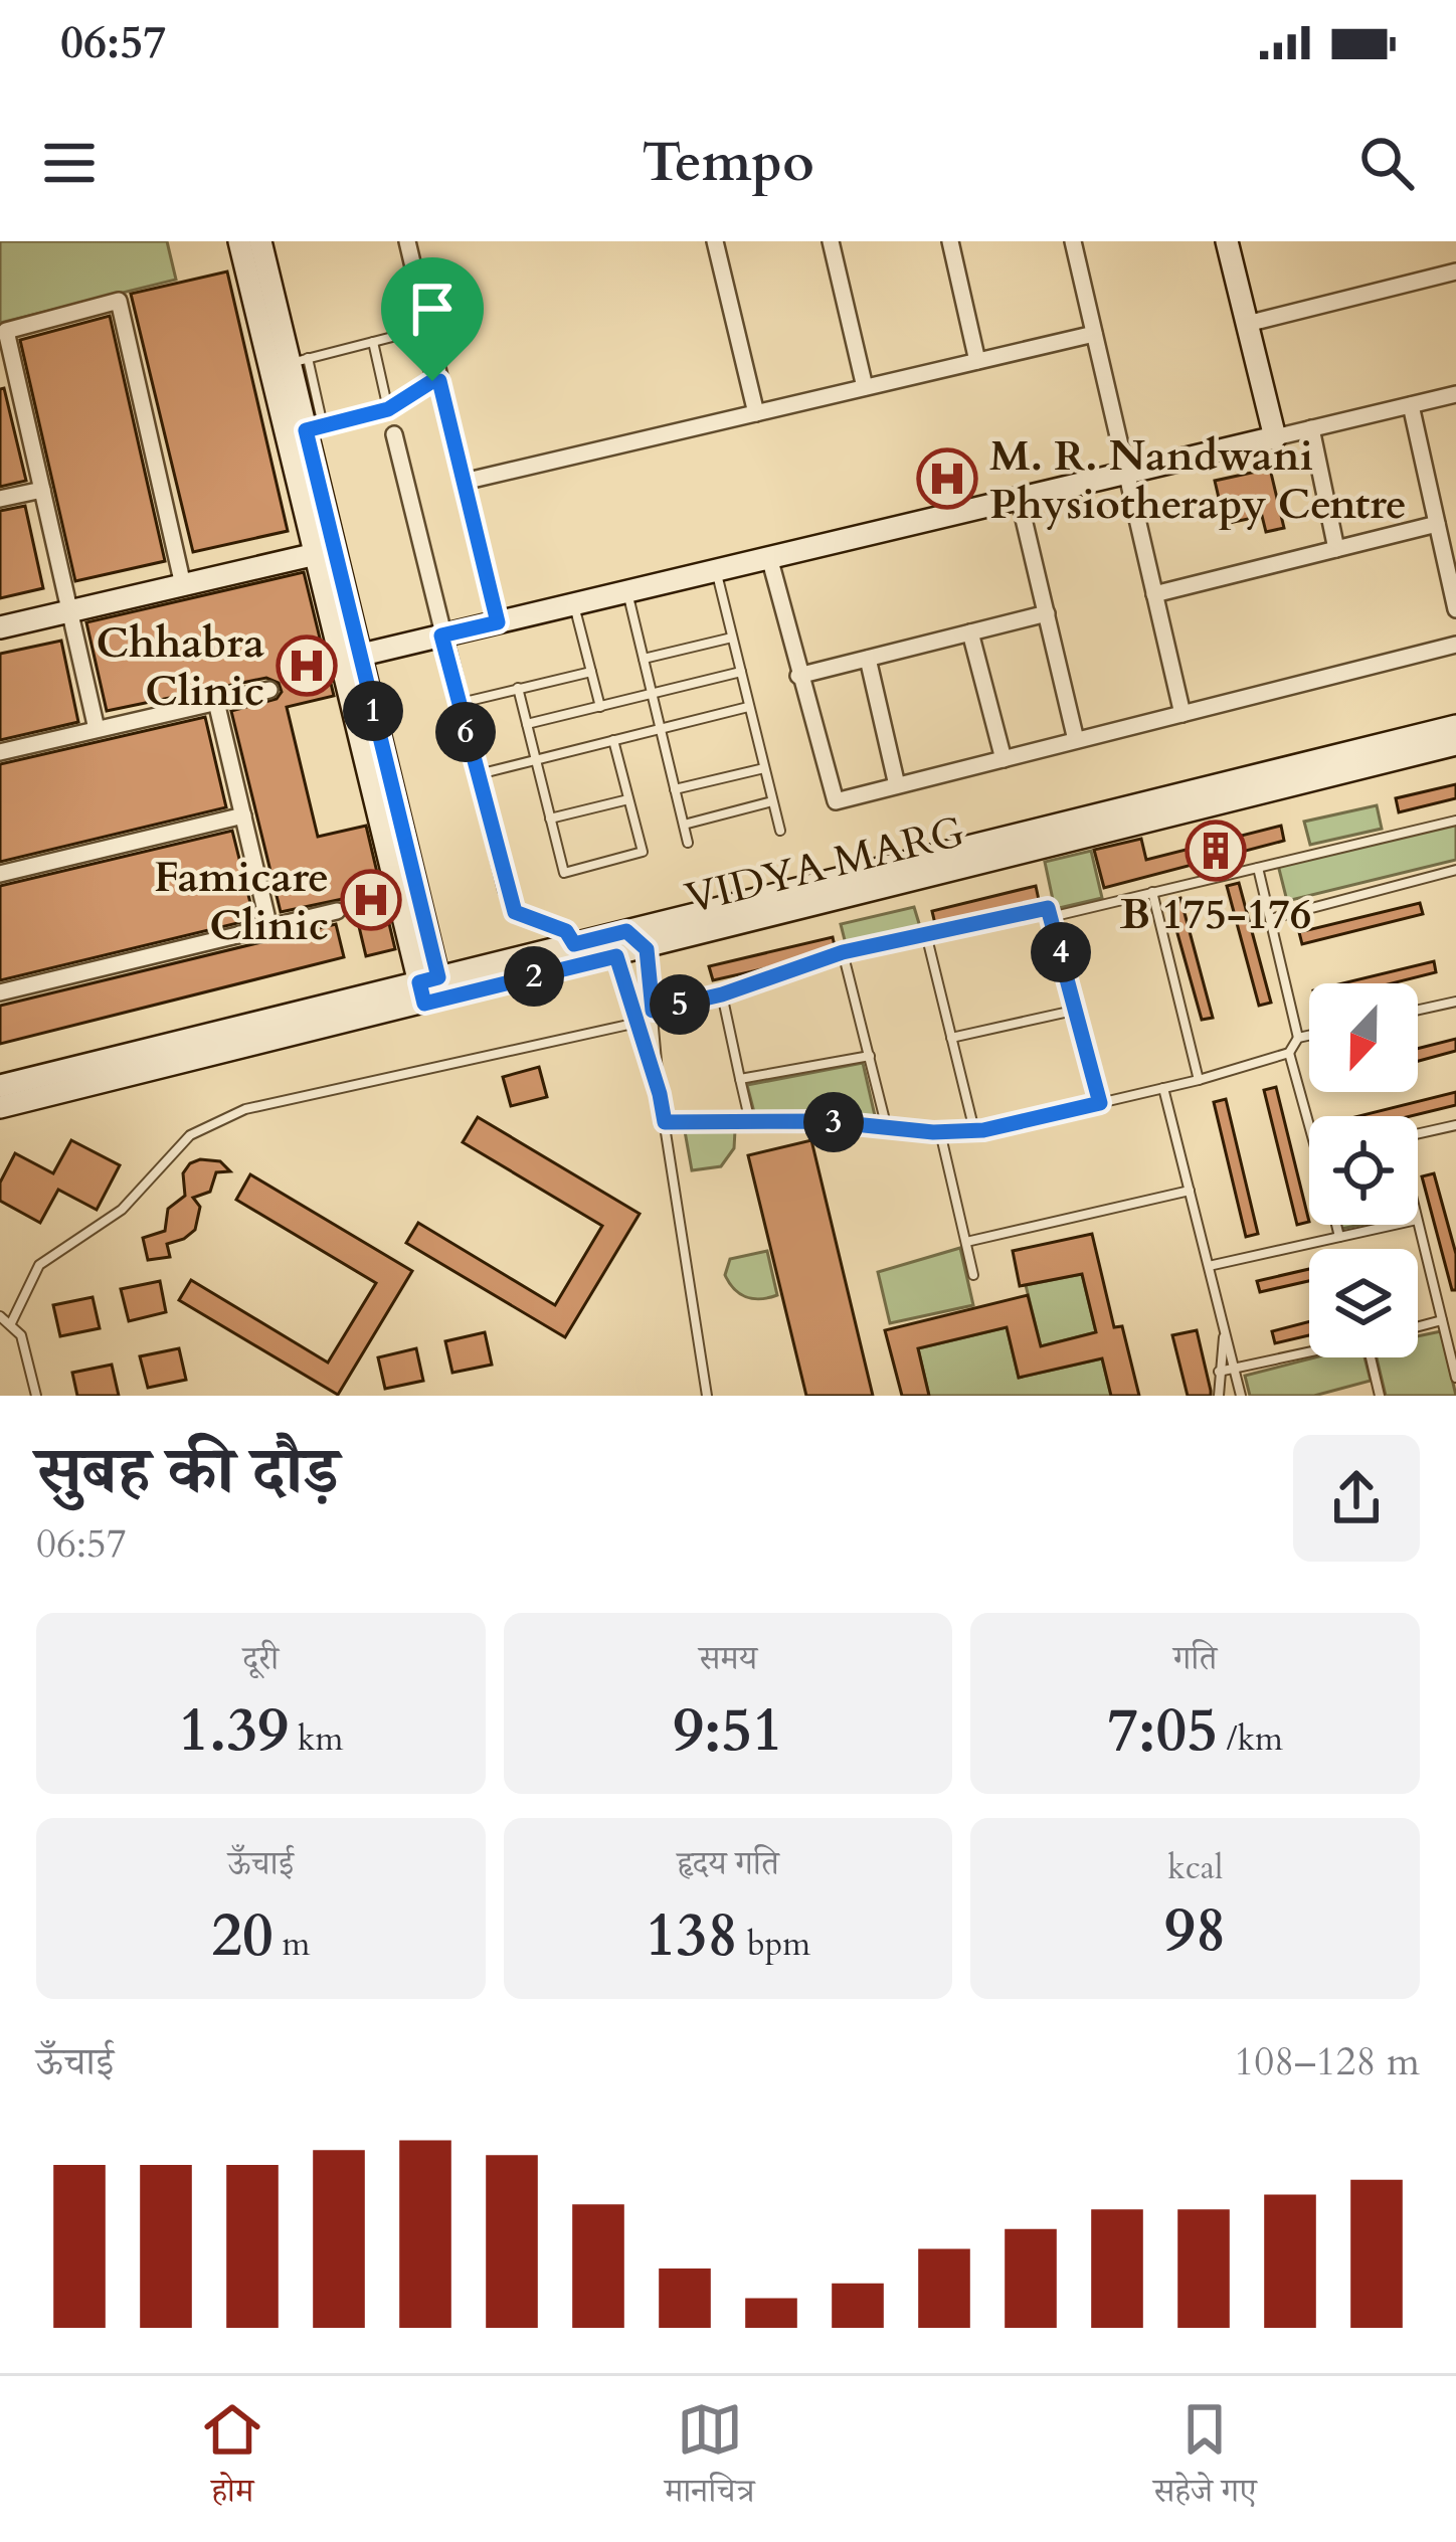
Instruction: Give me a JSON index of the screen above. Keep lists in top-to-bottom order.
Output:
{
  "streets": {
    "main road": ["VIDYA MARG"]
  },
  "places": {
    "hospital": ["M. R. Nandwani Physiotherapy Centre", "Chhabra Clinic", "Famicare Clinic"],
    "building": ["B 175-176"]
  },
  "north": "bottom",
  "page": {
    "status": "06:57",
    "header": "Tempo",
    "pins": [
      "1",
      "6",
      "4",
      "2",
      "5",
      "3"
    ],
    "heading": ["सुबह की दौड़", "06:57"],
    "stats": [
      ["दूरी", "1.39 km"],
      ["समय", "9:51"],
      ["गति", "7:05 /km"],
      ["ऊँचाई", "20 m"],
      ["हृदय गति", "138 bpm"],
      ["kcal", "98"]
    ],
    "chart": ["ऊँचाई", "108–128 m"],
    "tabs": ["होम", "मानचित्र", "सहेजे गए"]
  }
}
